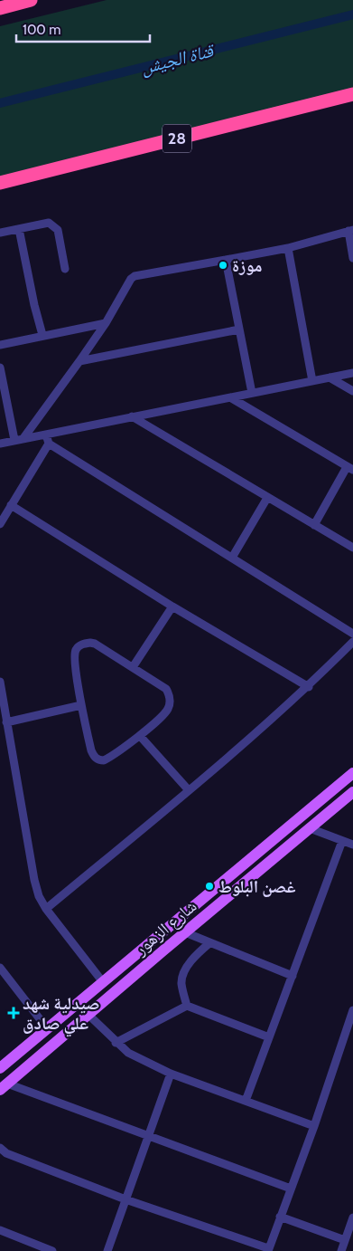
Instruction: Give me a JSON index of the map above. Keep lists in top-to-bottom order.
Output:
{
  "streets": {
    "highway": ["28"],
    "main road": ["شارع الزهور"]
  },
  "water": ["قناة الجيش"],
  "places": {
    "other": ["موزة", "غصن البلوط"],
    "health": ["صيدلية شهد علي صادق"]
  },
  "scale_bar": "100 m"
}
